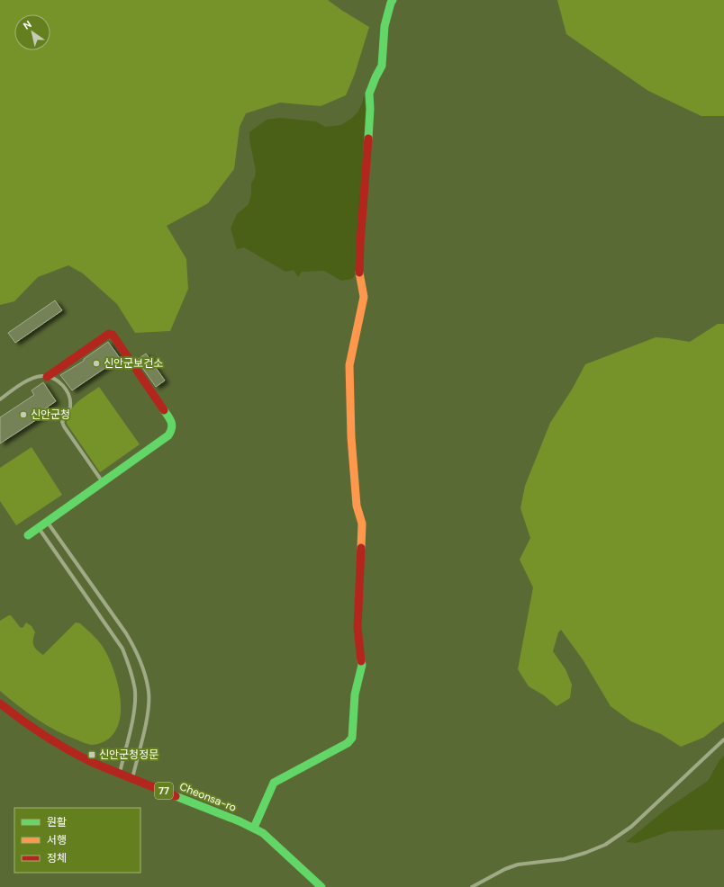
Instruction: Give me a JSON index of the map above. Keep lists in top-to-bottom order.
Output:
{
  "streets": {
    "street": ["77", "Cheonsa-ro"]
  },
  "places": {
    "other": ["신안군보건소", "신안군청"],
    "transit": ["신안군청정문"]
  },
  "legend": ["원활", "서행", "정체"],
  "north": "top left"
}
